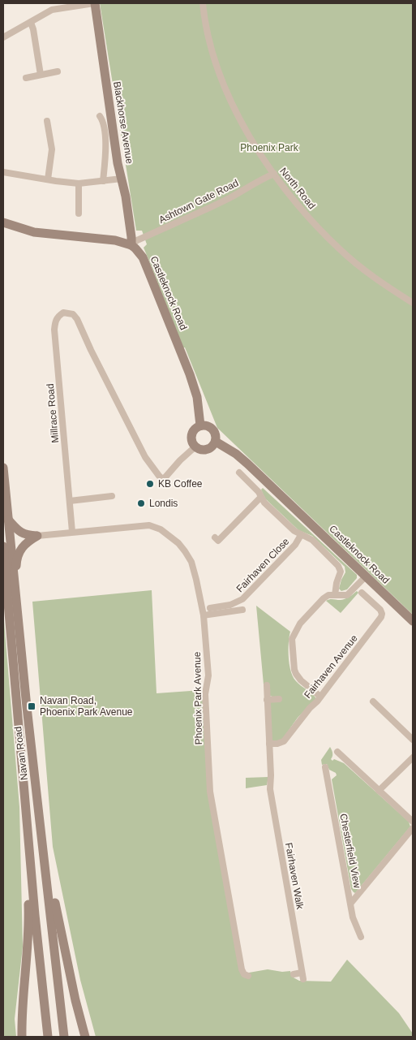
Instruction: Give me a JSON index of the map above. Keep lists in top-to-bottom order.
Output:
{
  "streets": {
    "main road": ["Blackhorse Avenue", "Castleknock Road", "Navan Road"],
    "street": [
      "North Road",
      "Ashtown Gate Road",
      "Millrace Road",
      "Fairhaven Close",
      "Fairhaven Avenue",
      "Phoenix Park Avenue",
      "Chesterfield View",
      "Fairhaven Walk"
    ]
  },
  "crossings": [
    ["Blackhorse Avenue", "Ashtown Gate Road"],
    ["Blackhorse Avenue", "Castleknock Road"],
    ["North Road", "Ashtown Gate Road"],
    ["Ashtown Gate Road", "Castleknock Road"],
    ["Castleknock Road", "Millrace Road"],
    ["Millrace Road", "Phoenix Park Avenue"],
    ["Fairhaven Avenue", "Fairhaven Walk"]
  ],
  "parks": ["Phoenix Park"],
  "places": {
    "other": ["KB Coffee", "Londis"],
    "transit": ["Navan Road, Phoenix Park Avenue"]
  }
}
